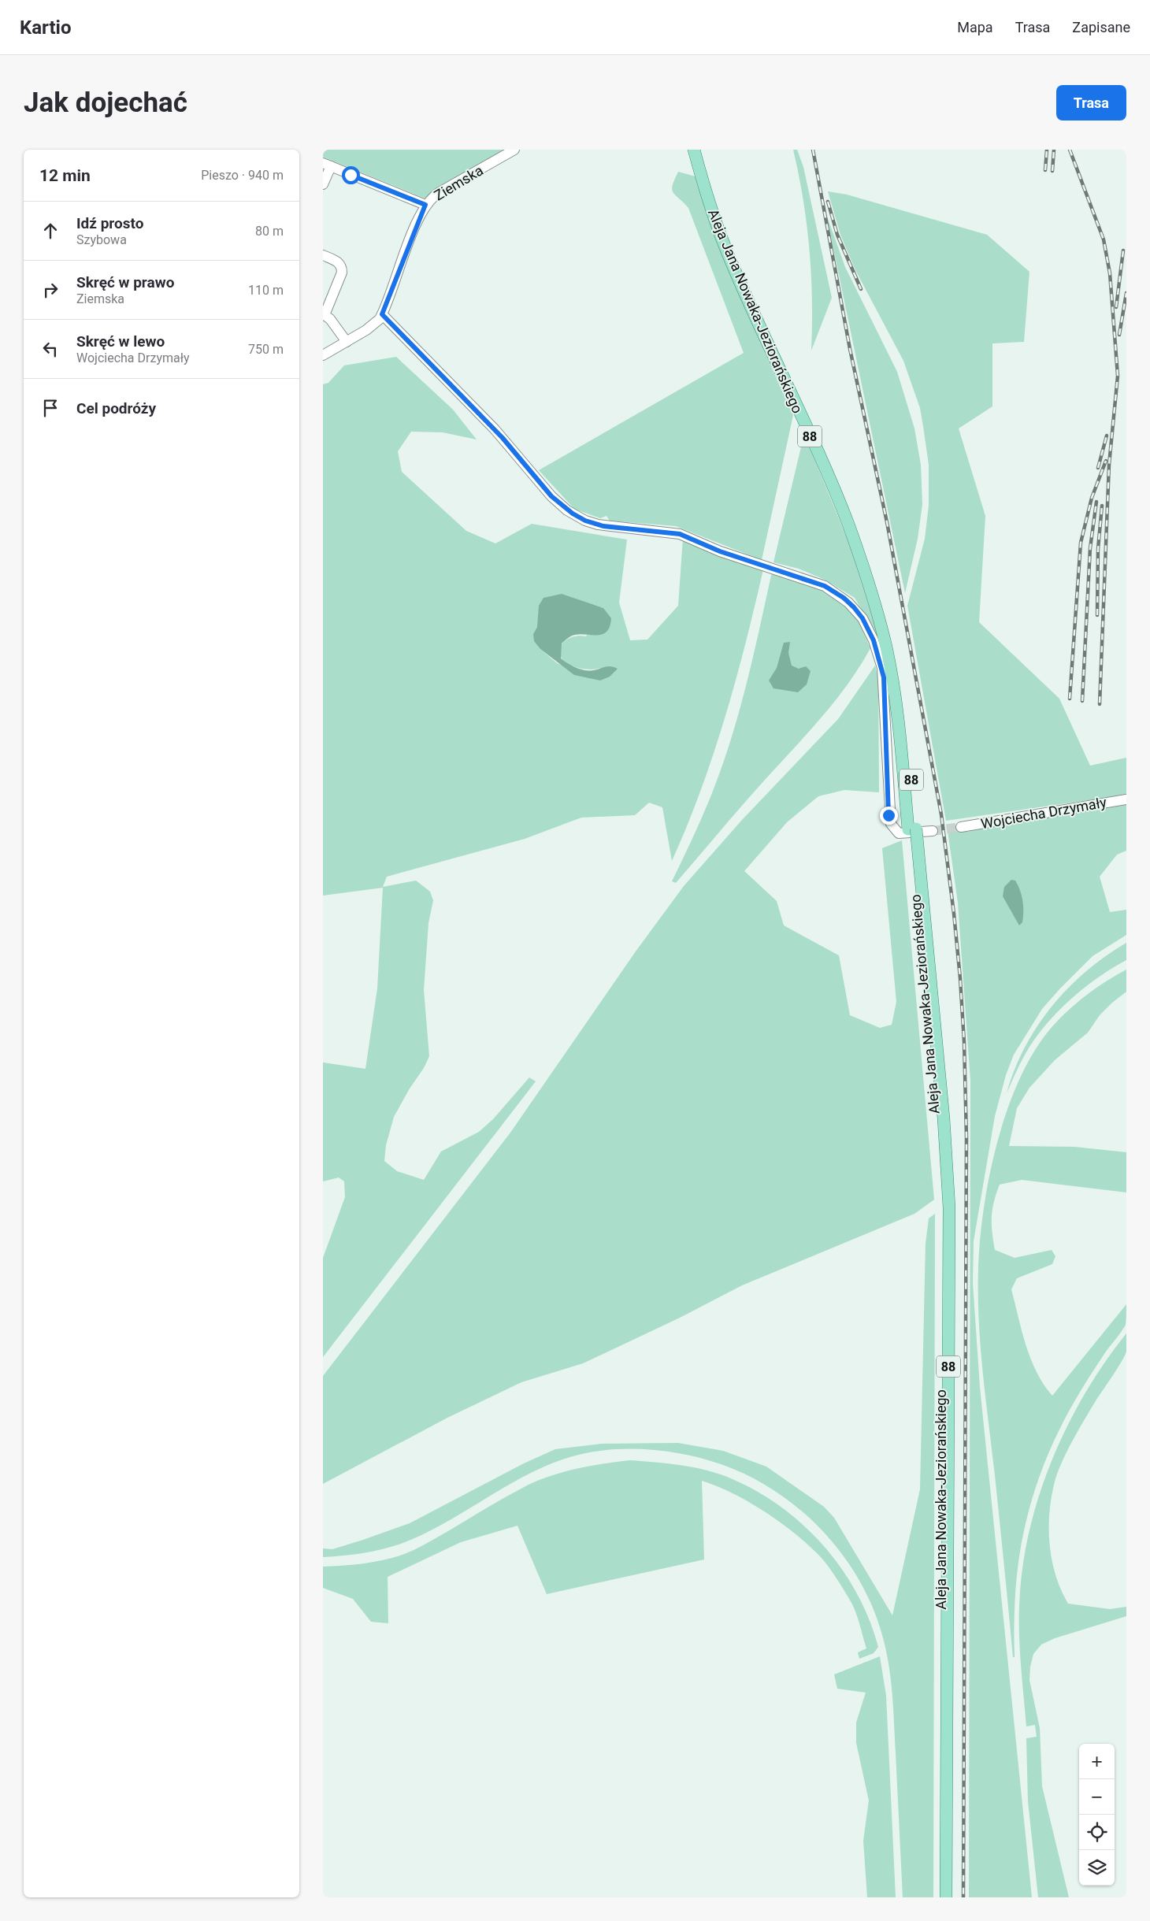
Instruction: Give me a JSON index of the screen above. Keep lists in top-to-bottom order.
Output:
{
  "streets": {
    "main road": ["Aleja Jana Nowaka-Jeziorańskiego", "88"],
    "street": ["Ziemska", "Wojciecha Drzymały"]
  },
  "page": {
    "header": "Kartio",
    "nav": ["Mapa", "Trasa", "Zapisane"],
    "buttons": "Trasa",
    "title": "Jak dojechać",
    "heading": ["12 min", "Pieszo · 940 m"],
    "list": [
      ["Idź prosto", "Szybowa", "80 m"],
      ["Skręć w prawo", "Ziemska", "110 m"],
      ["Skręć w lewo", "Wojciecha Drzymały", "750 m"],
      "Cel podróży"
    ],
    "map_buttons": ["+", "−"]
  }
}
